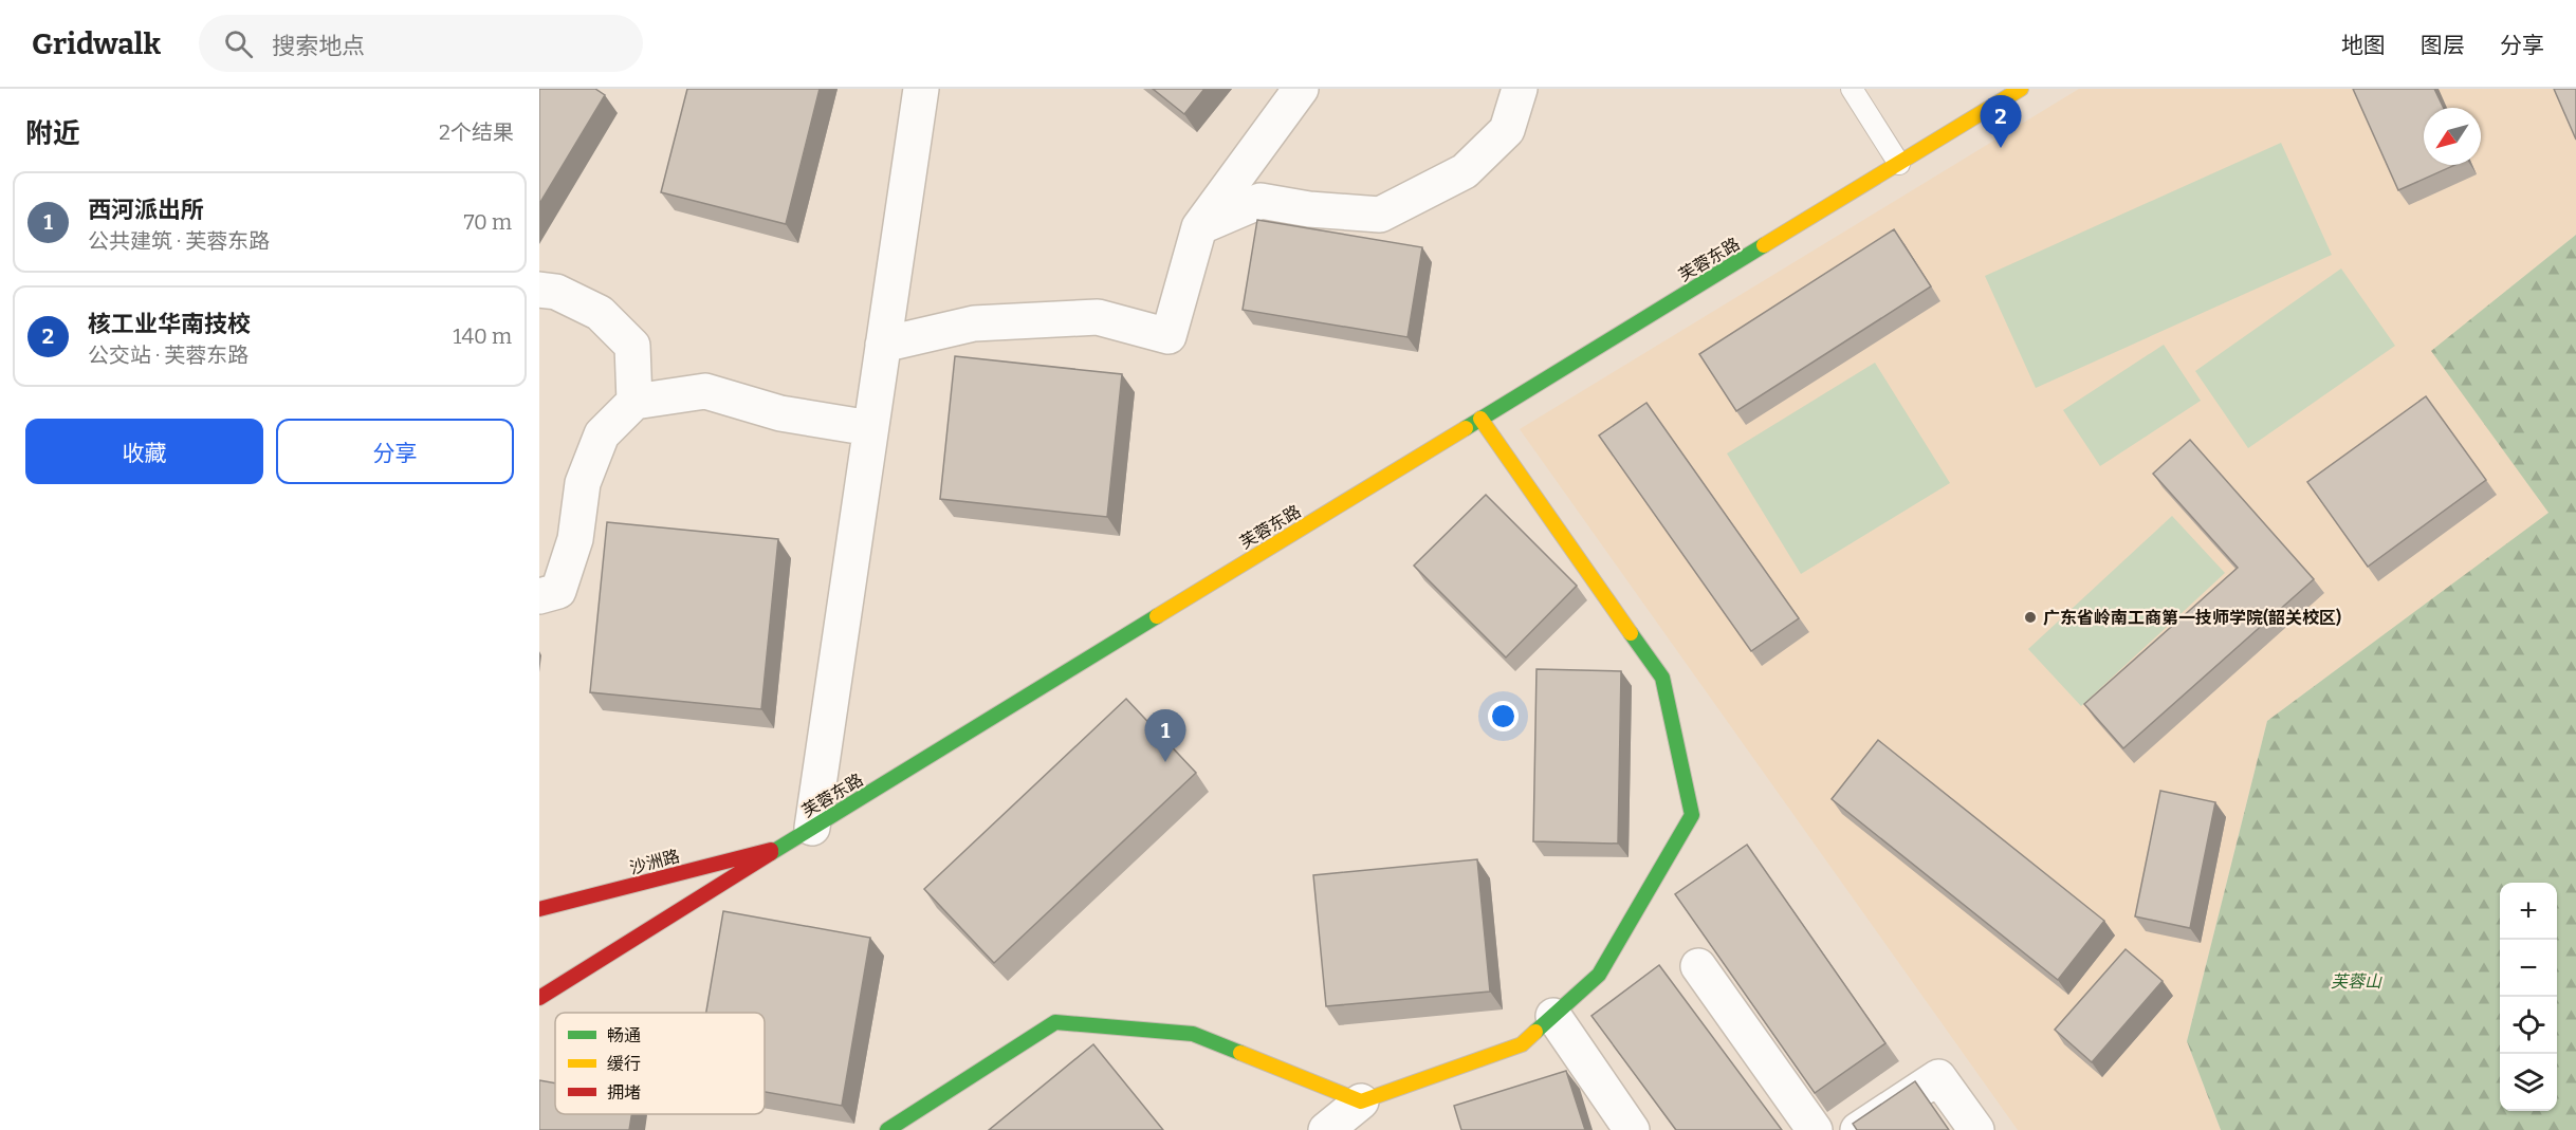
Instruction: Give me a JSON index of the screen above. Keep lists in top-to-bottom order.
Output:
{
  "streets": {
    "main road": ["芙蓉东路", "沙洲路"]
  },
  "crossings": [
    ["芙蓉东路", "沙洲路"]
  ],
  "parks": ["芙蓉山"],
  "places": ["广东省岭南工商第一技师学院(韶关校区)"],
  "legend": ["畅通", "缓行", "拥堵"],
  "north": "bottom left",
  "page": {
    "header": "Gridwalk",
    "search": "搜索地点",
    "nav": ["地图", "图层", "分享"],
    "heading": ["附近", "2个结果"],
    "pins": ["2", "1"],
    "list": [
      {
        "mark": "1",
        "name": "西河派出所",
        "note": "公共建筑 · 芙蓉东路",
        "value": "70 m"
      },
      {
        "mark": "2",
        "name": "核工业华南技校",
        "note": "公交站 · 芙蓉东路",
        "value": "140 m"
      }
    ],
    "buttons": ["收藏", "分享"],
    "map_buttons": ["+", "−"]
  }
}
